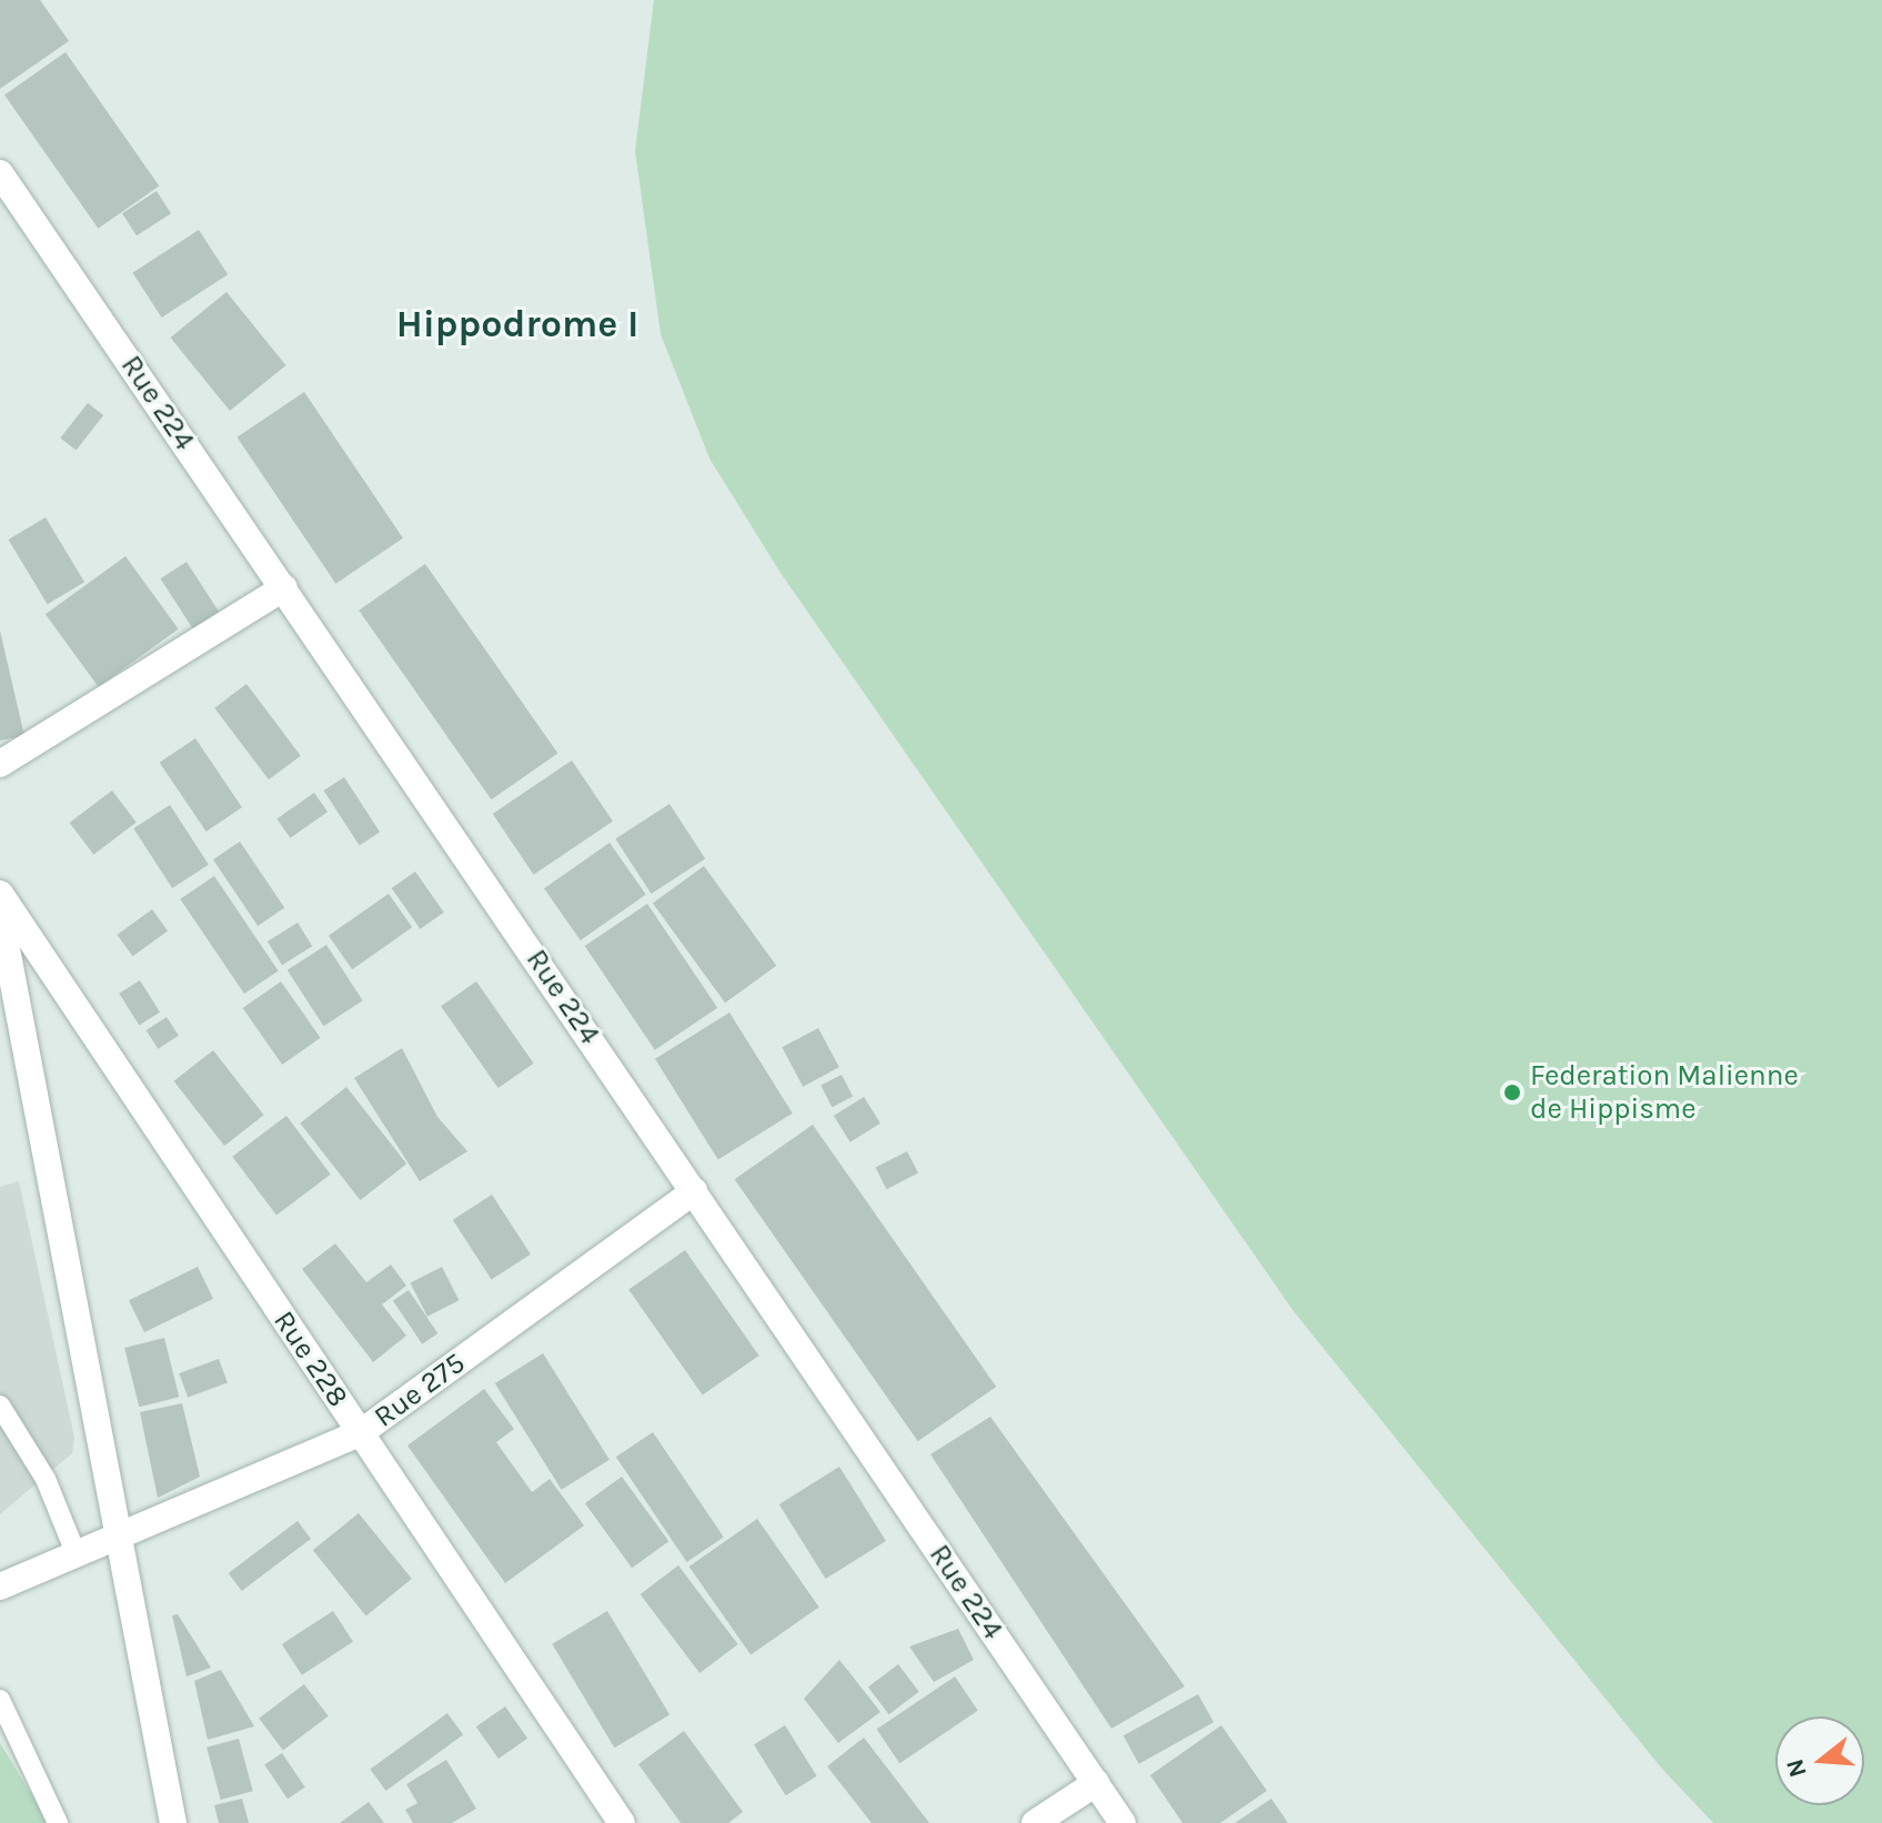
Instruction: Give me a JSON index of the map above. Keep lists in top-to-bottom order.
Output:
{
  "streets": {
    "street": ["Rue 224", "Rue 228", "Rue 275"]
  },
  "crossings": [
    ["Rue 224", "Rue 275"],
    ["Rue 228", "Rue 275"]
  ],
  "districts": ["Hippodrome I"],
  "places": ["Federation Malienne de Hippisme"],
  "north": "left"
}
